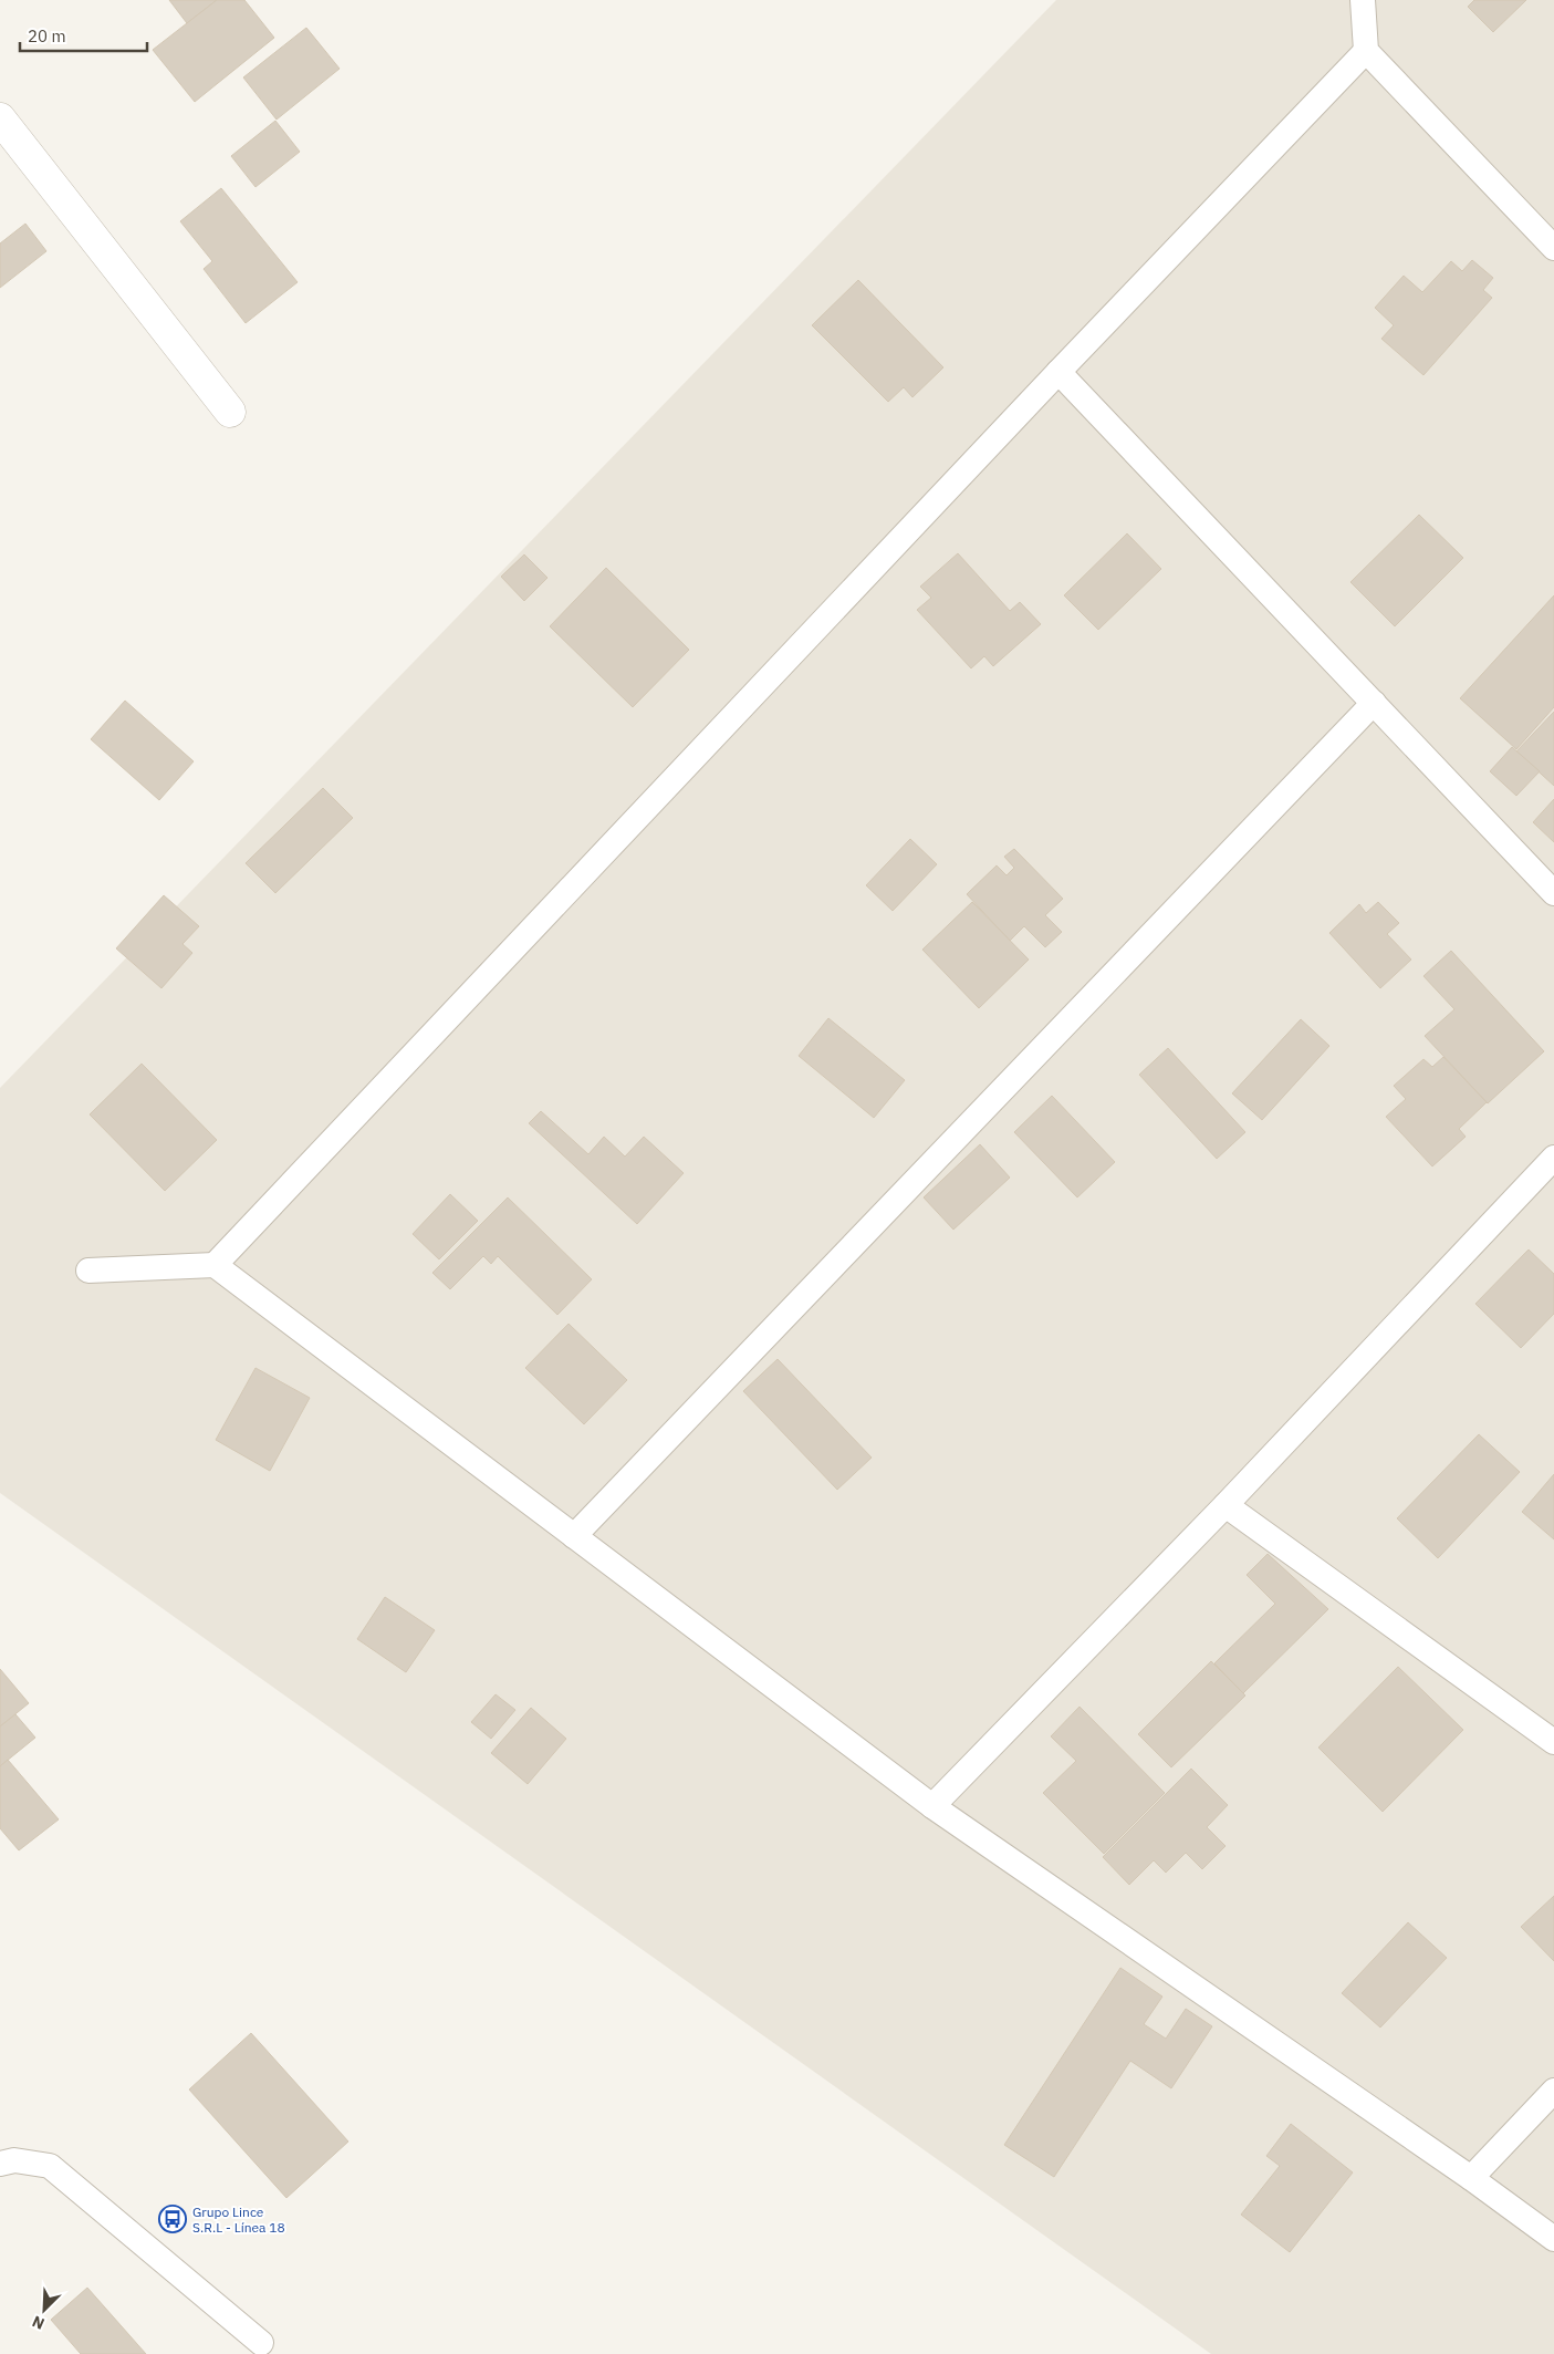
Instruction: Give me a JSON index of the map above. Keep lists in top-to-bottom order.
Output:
{
  "places": {
    "bus stop": ["Grupo Lince S.R.L - Línea 18"]
  },
  "scale_bar": "20 m",
  "north": "bottom left"
}
